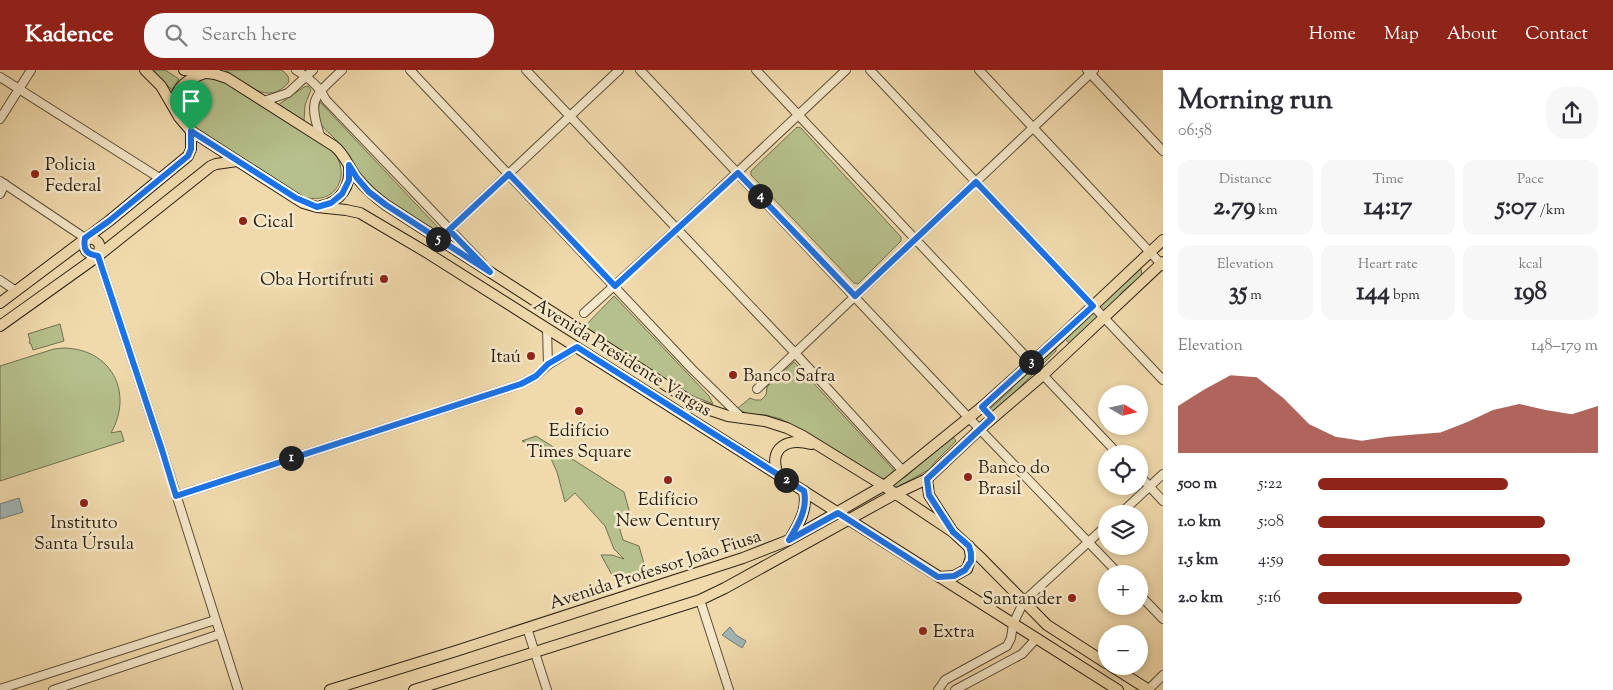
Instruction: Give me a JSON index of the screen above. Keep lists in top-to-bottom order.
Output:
{
  "streets": {
    "main road": ["Avenida Presidente Vargas", "Avenida Professor João Fiusa"]
  },
  "crossings": [
    ["Avenida Presidente Vargas", "Avenida Professor João Fiusa"]
  ],
  "places": [
    "Policia Federal",
    "Cical",
    "Oba Hortifruti",
    "Itaú",
    "Banco Safra",
    "Edifício Times Square",
    "Banco do Brasil",
    "Edifício New Century",
    "Instituto Santa Úrsula",
    "Santander",
    "Extra"
  ],
  "north": "right",
  "page": {
    "header": "Kadence",
    "search": "Search here",
    "nav": [
      "Home",
      "Map",
      "About",
      "Contact"
    ],
    "heading": ["Morning run", "06:58"],
    "stats": [
      ["Distance", "2.79 km"],
      ["Time", "14:17"],
      ["Pace", "5:07 /km"],
      ["Elevation", "35 m"],
      ["Heart rate", "144 bpm"],
      ["kcal", "198"]
    ],
    "pins": [
      "4",
      "5",
      "3",
      "1",
      "2"
    ],
    "chart": ["Elevation", "148–179 m"],
    "map_buttons": ["+", "−"],
    "list": [
      {
        "name": "500 m",
        "note": "5:22"
      },
      {
        "name": "1.0 km",
        "note": "5:08"
      },
      {
        "name": "1.5 km",
        "note": "4:59"
      },
      {
        "name": "2.0 km",
        "note": "5:16"
      }
    ]
  }
}
